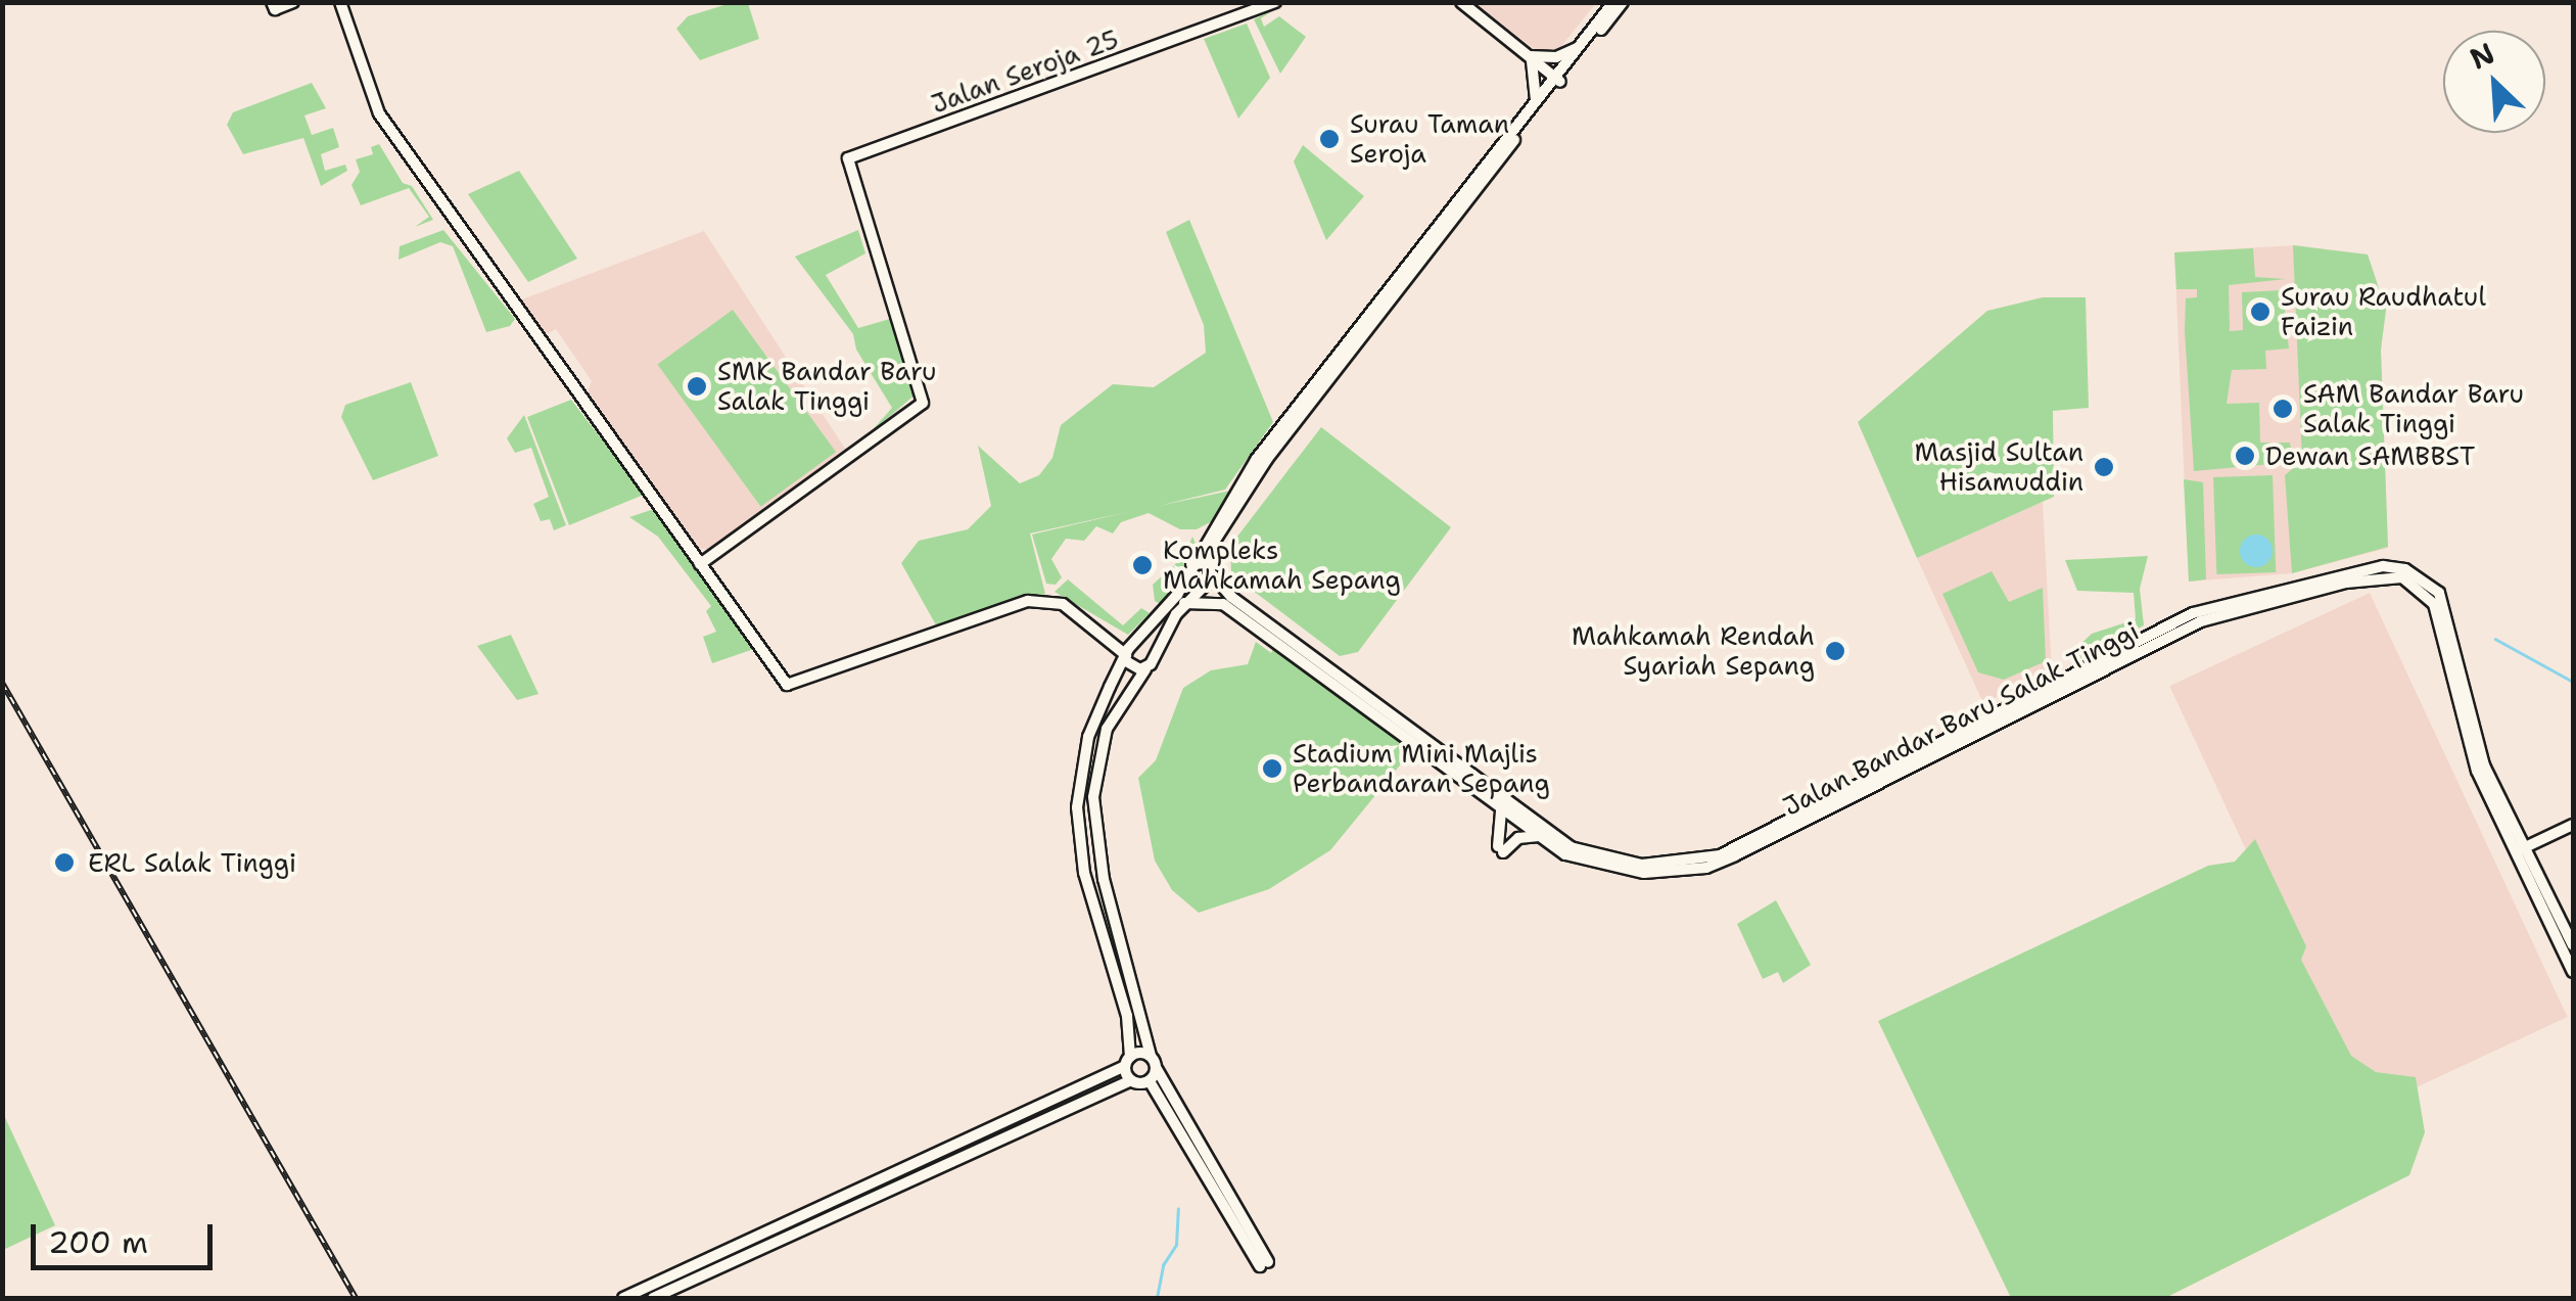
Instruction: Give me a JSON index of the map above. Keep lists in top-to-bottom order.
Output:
{
  "streets": {
    "main road": ["Jalan Seroja 25", "Jalan Bandar Baru Salak Tinggi"]
  },
  "places": [
    "Surau Taman Seroja",
    "Surau Raudhatul Faizin",
    "SMK Bandar Baru Salak Tinggi",
    "SAM Bandar Baru Salak Tinggi",
    "Dewan SAMBBST",
    "Masjid Sultan Hisamuddin",
    "Kompleks Mahkamah Sepang",
    "Mahkamah Rendah Syariah Sepang",
    "Stadium Mini Majlis Perbandaran Sepang",
    "ERL Salak Tinggi"
  ],
  "scale_bar": "200 m",
  "north": "top left"
}
